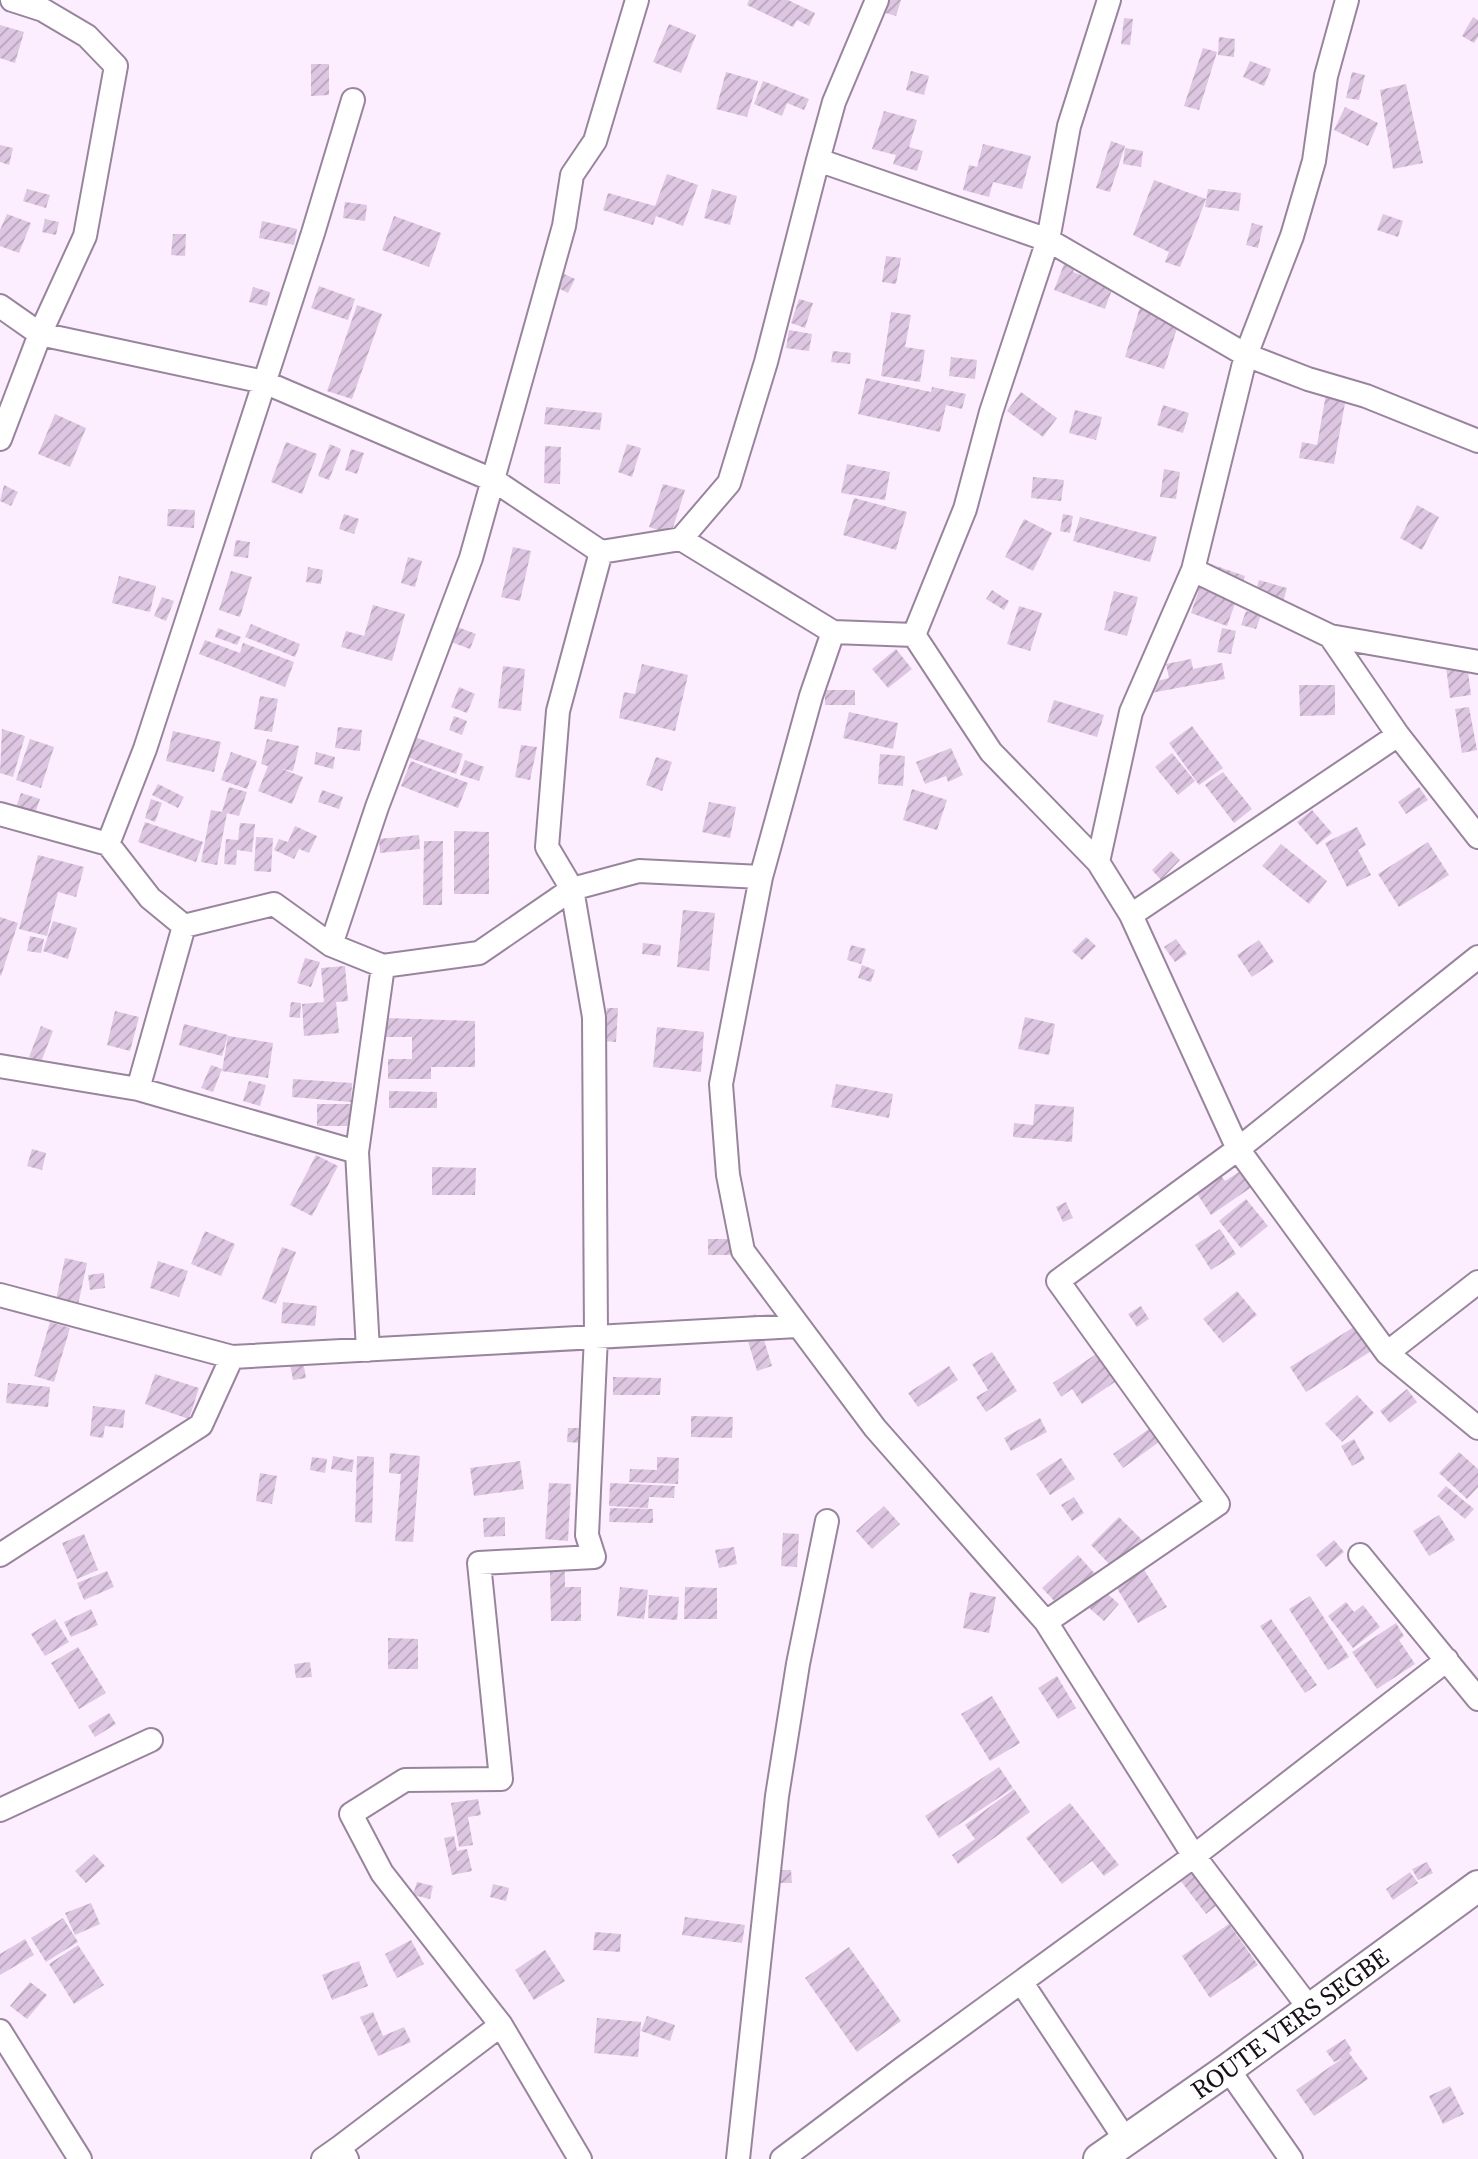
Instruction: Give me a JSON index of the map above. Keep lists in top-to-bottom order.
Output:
{
  "streets": {
    "main road": ["ROUTE VERS SEGBE"]
  }
}
